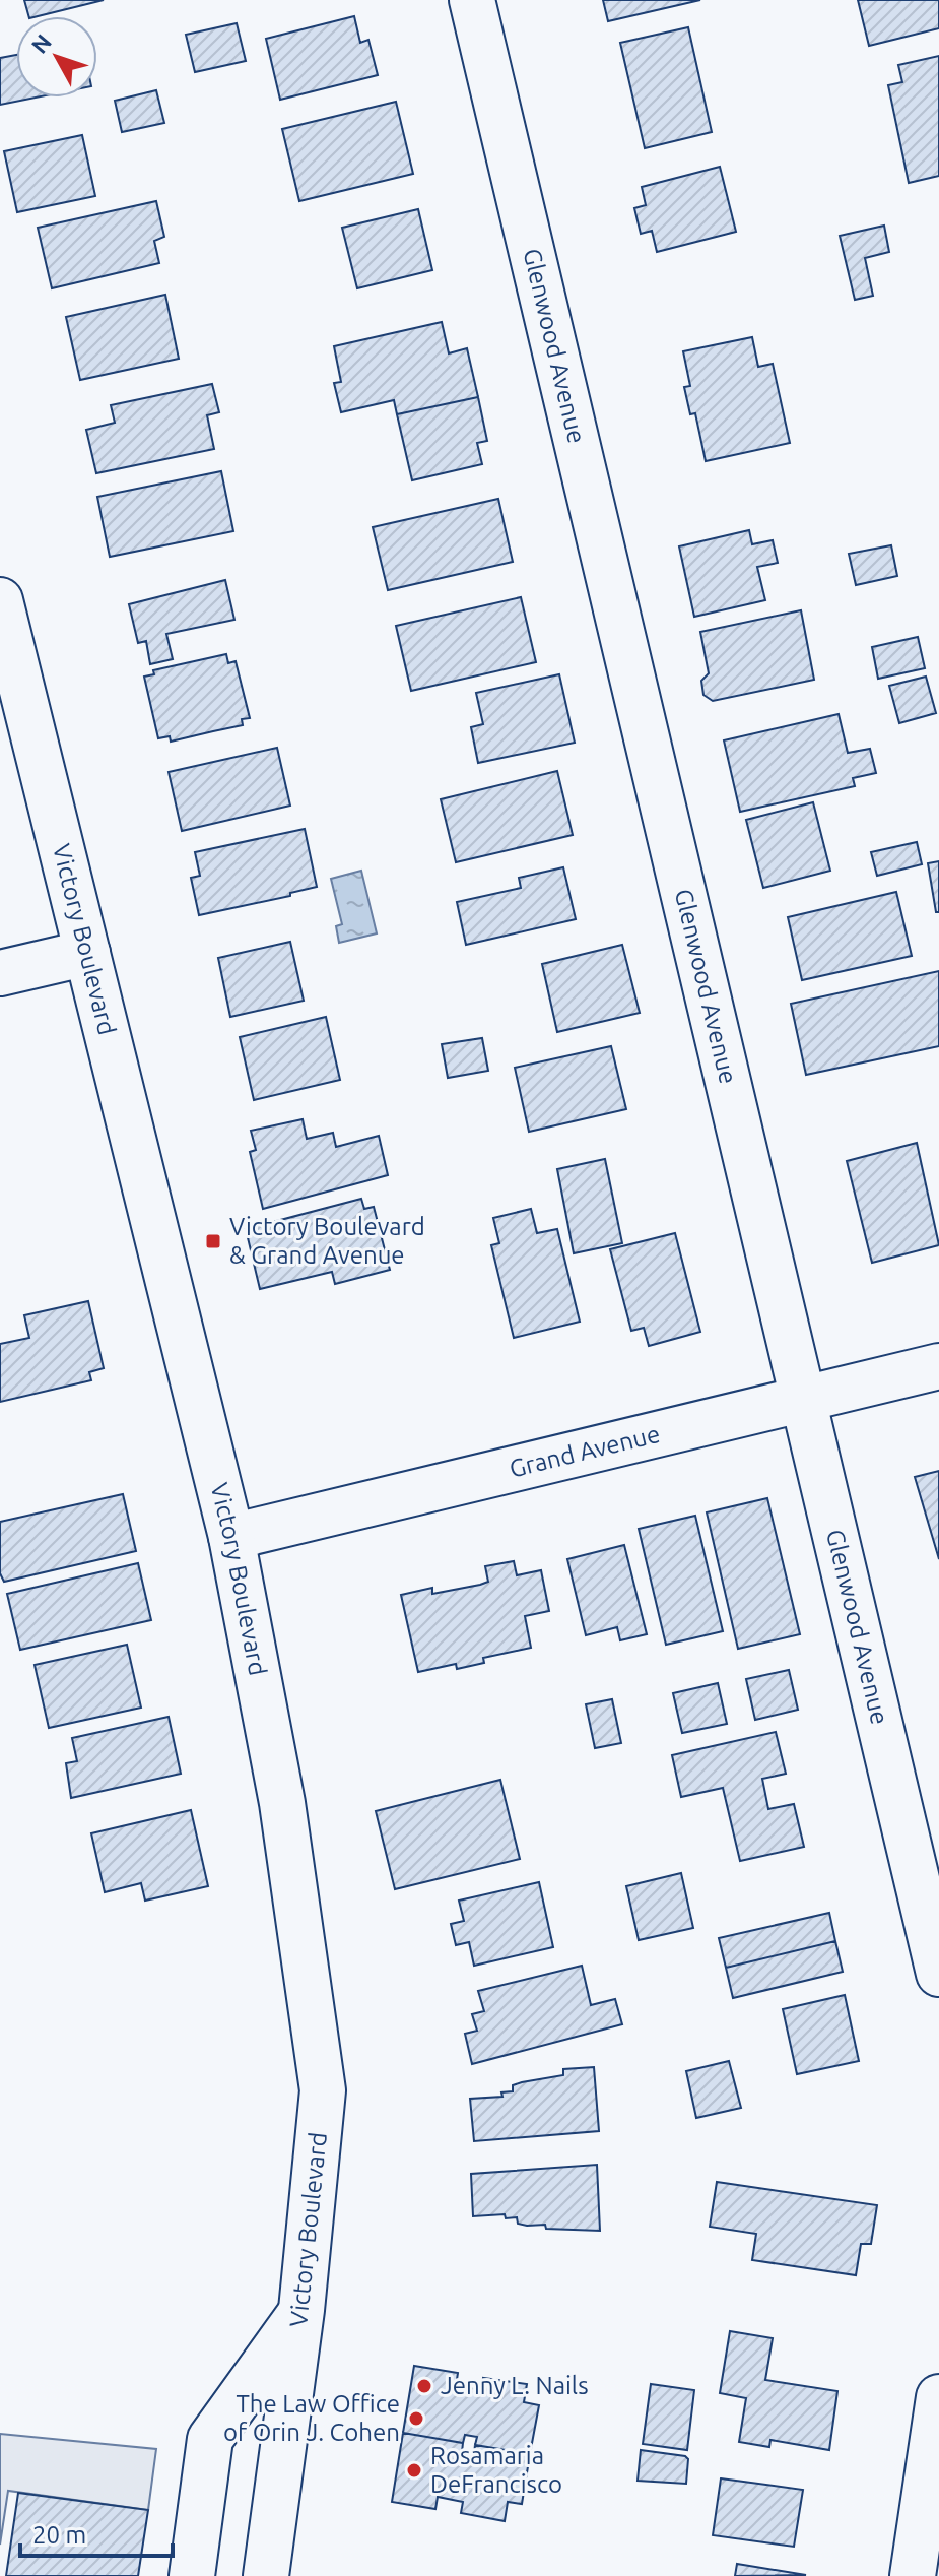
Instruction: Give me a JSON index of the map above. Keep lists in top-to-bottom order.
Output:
{
  "streets": {
    "street": ["Glenwood Avenue", "Victory Boulevard", "Grand Avenue"]
  },
  "crossings": [
    ["Glenwood Avenue", "Grand Avenue"],
    ["Victory Boulevard", "Grand Avenue"]
  ],
  "places": {
    "transit": ["Victory Boulevard & Grand Avenue"],
    "other": ["Jenny L. Nails", "The Law Office of Orin J. Cohen", "Rosamaria DeFrancisco"]
  },
  "scale_bar": "20 m",
  "north": "top left"
}
